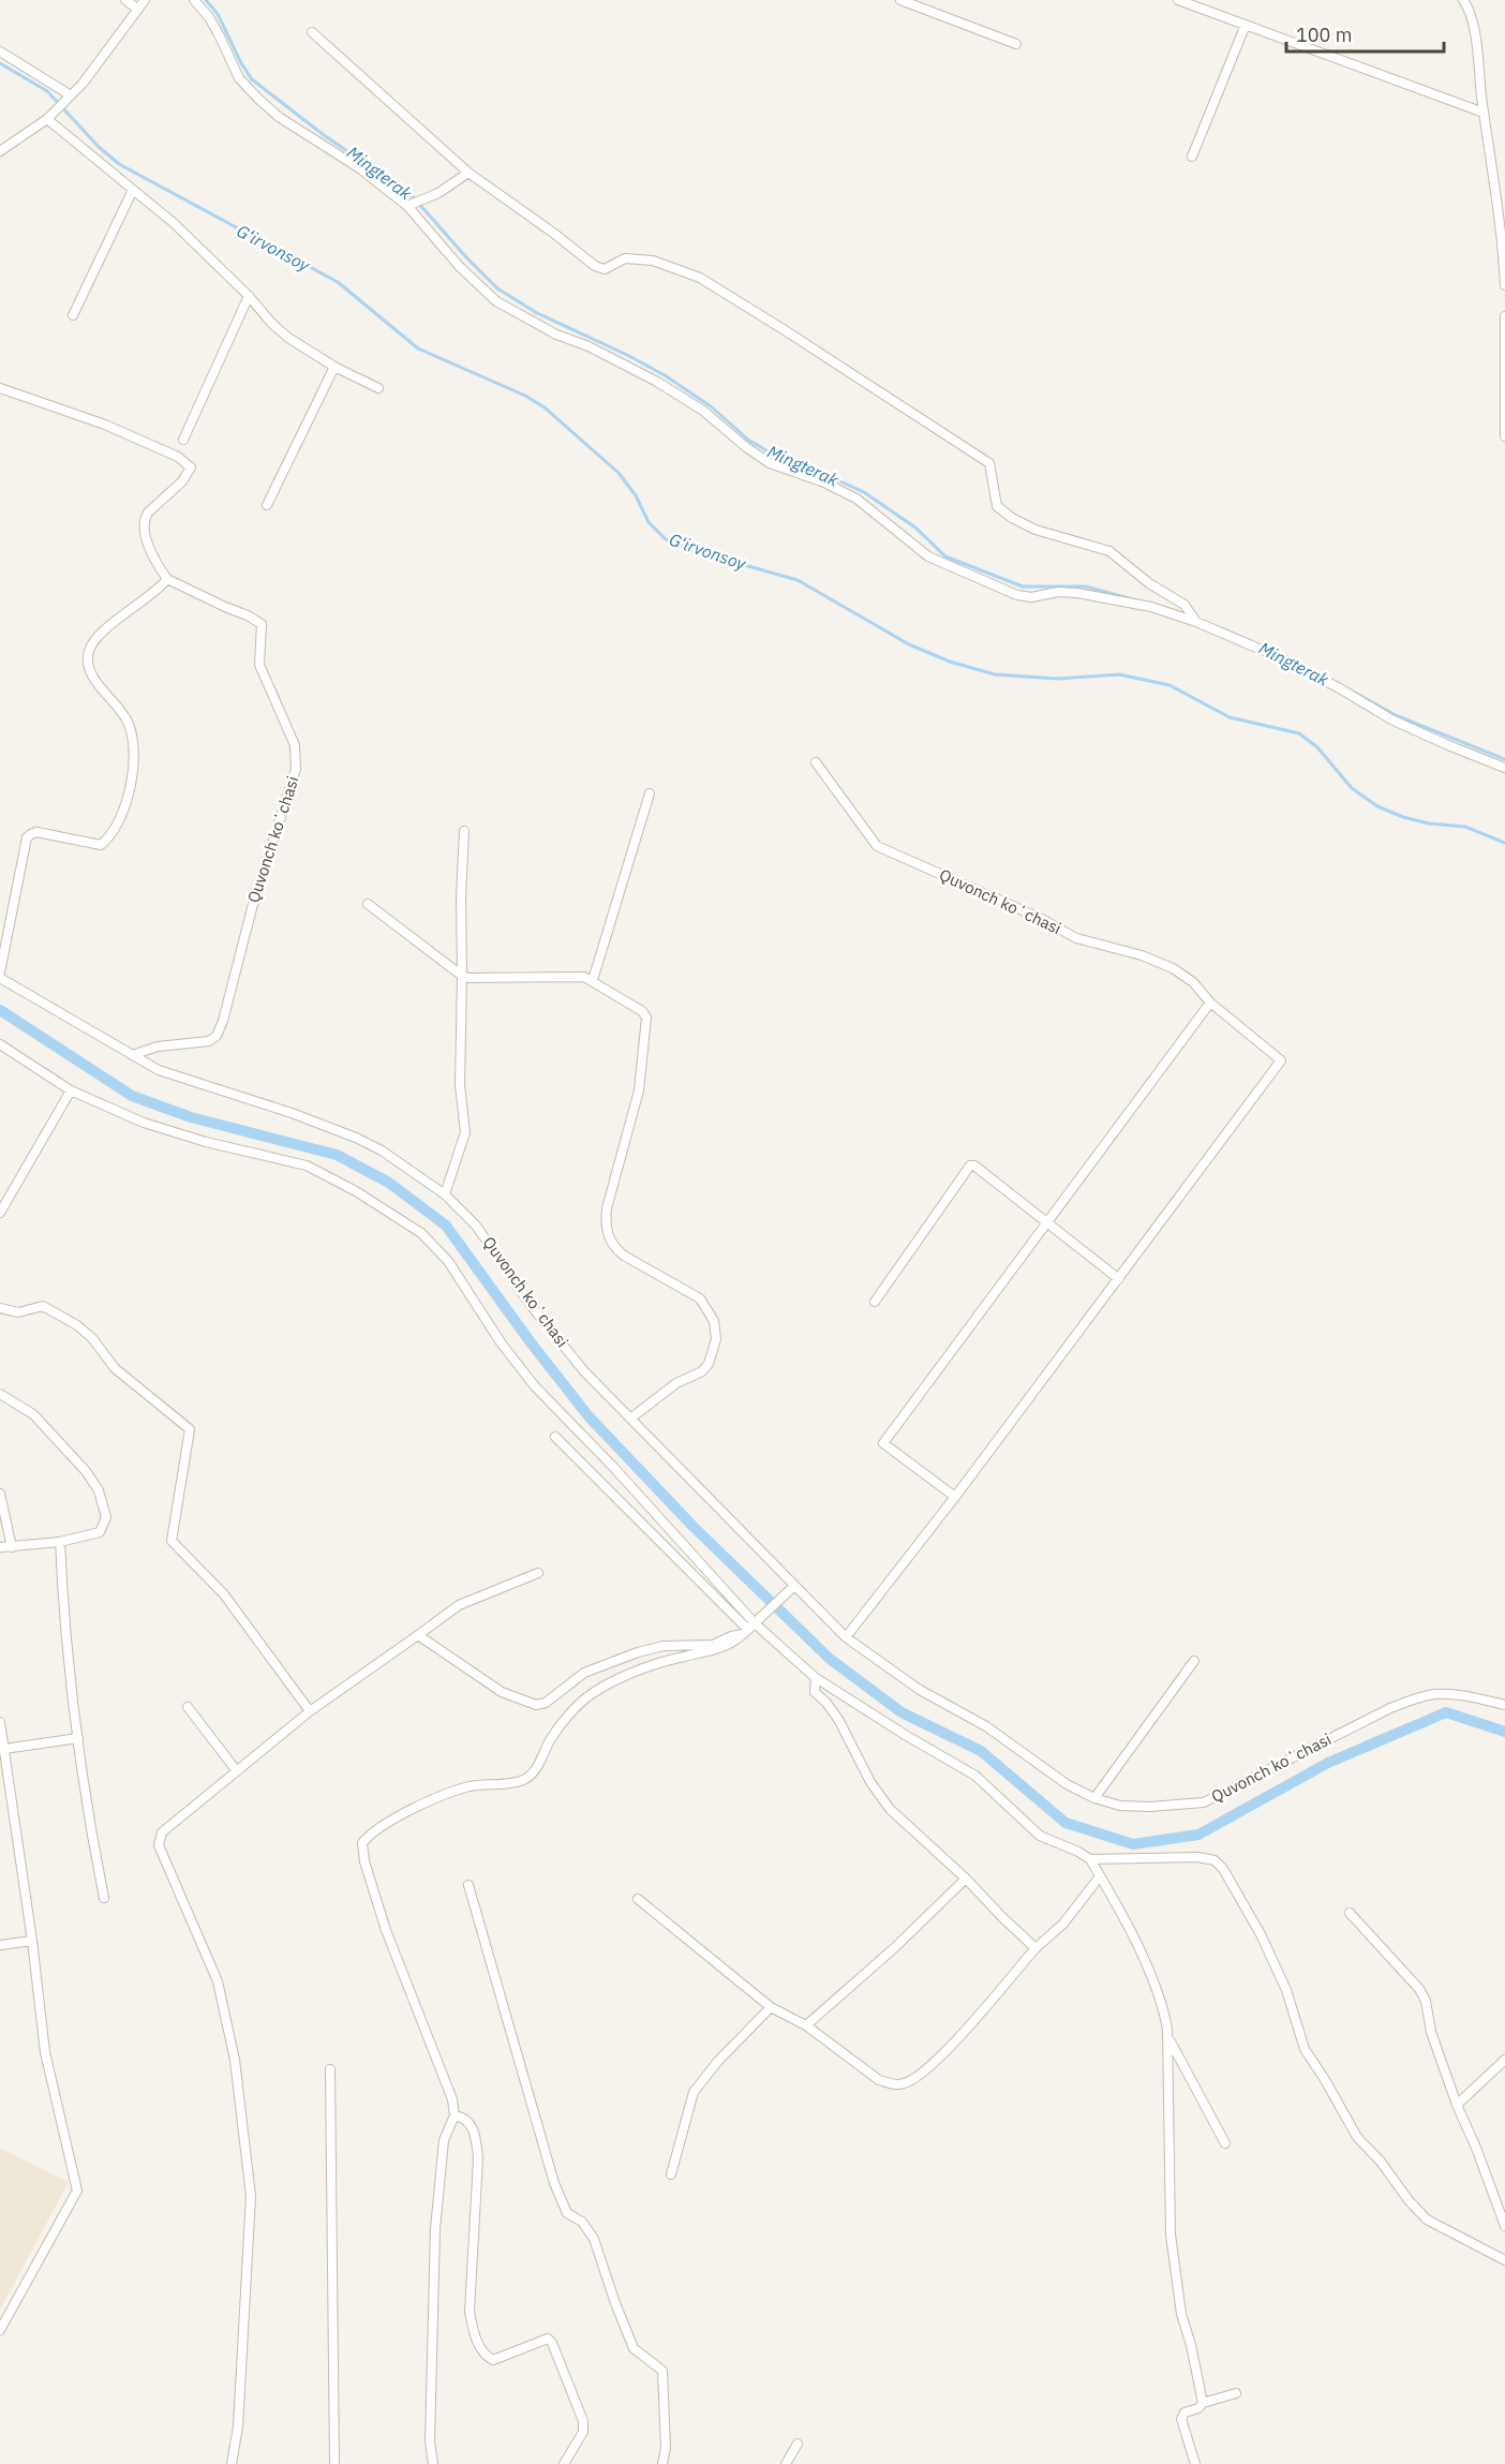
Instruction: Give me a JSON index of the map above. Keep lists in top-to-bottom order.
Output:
{
  "streets": {
    "street": ["Quvonch koʻchasi"]
  },
  "water": ["Mingterak", "G‘irvonsoy"],
  "scale_bar": "100 m"
}
